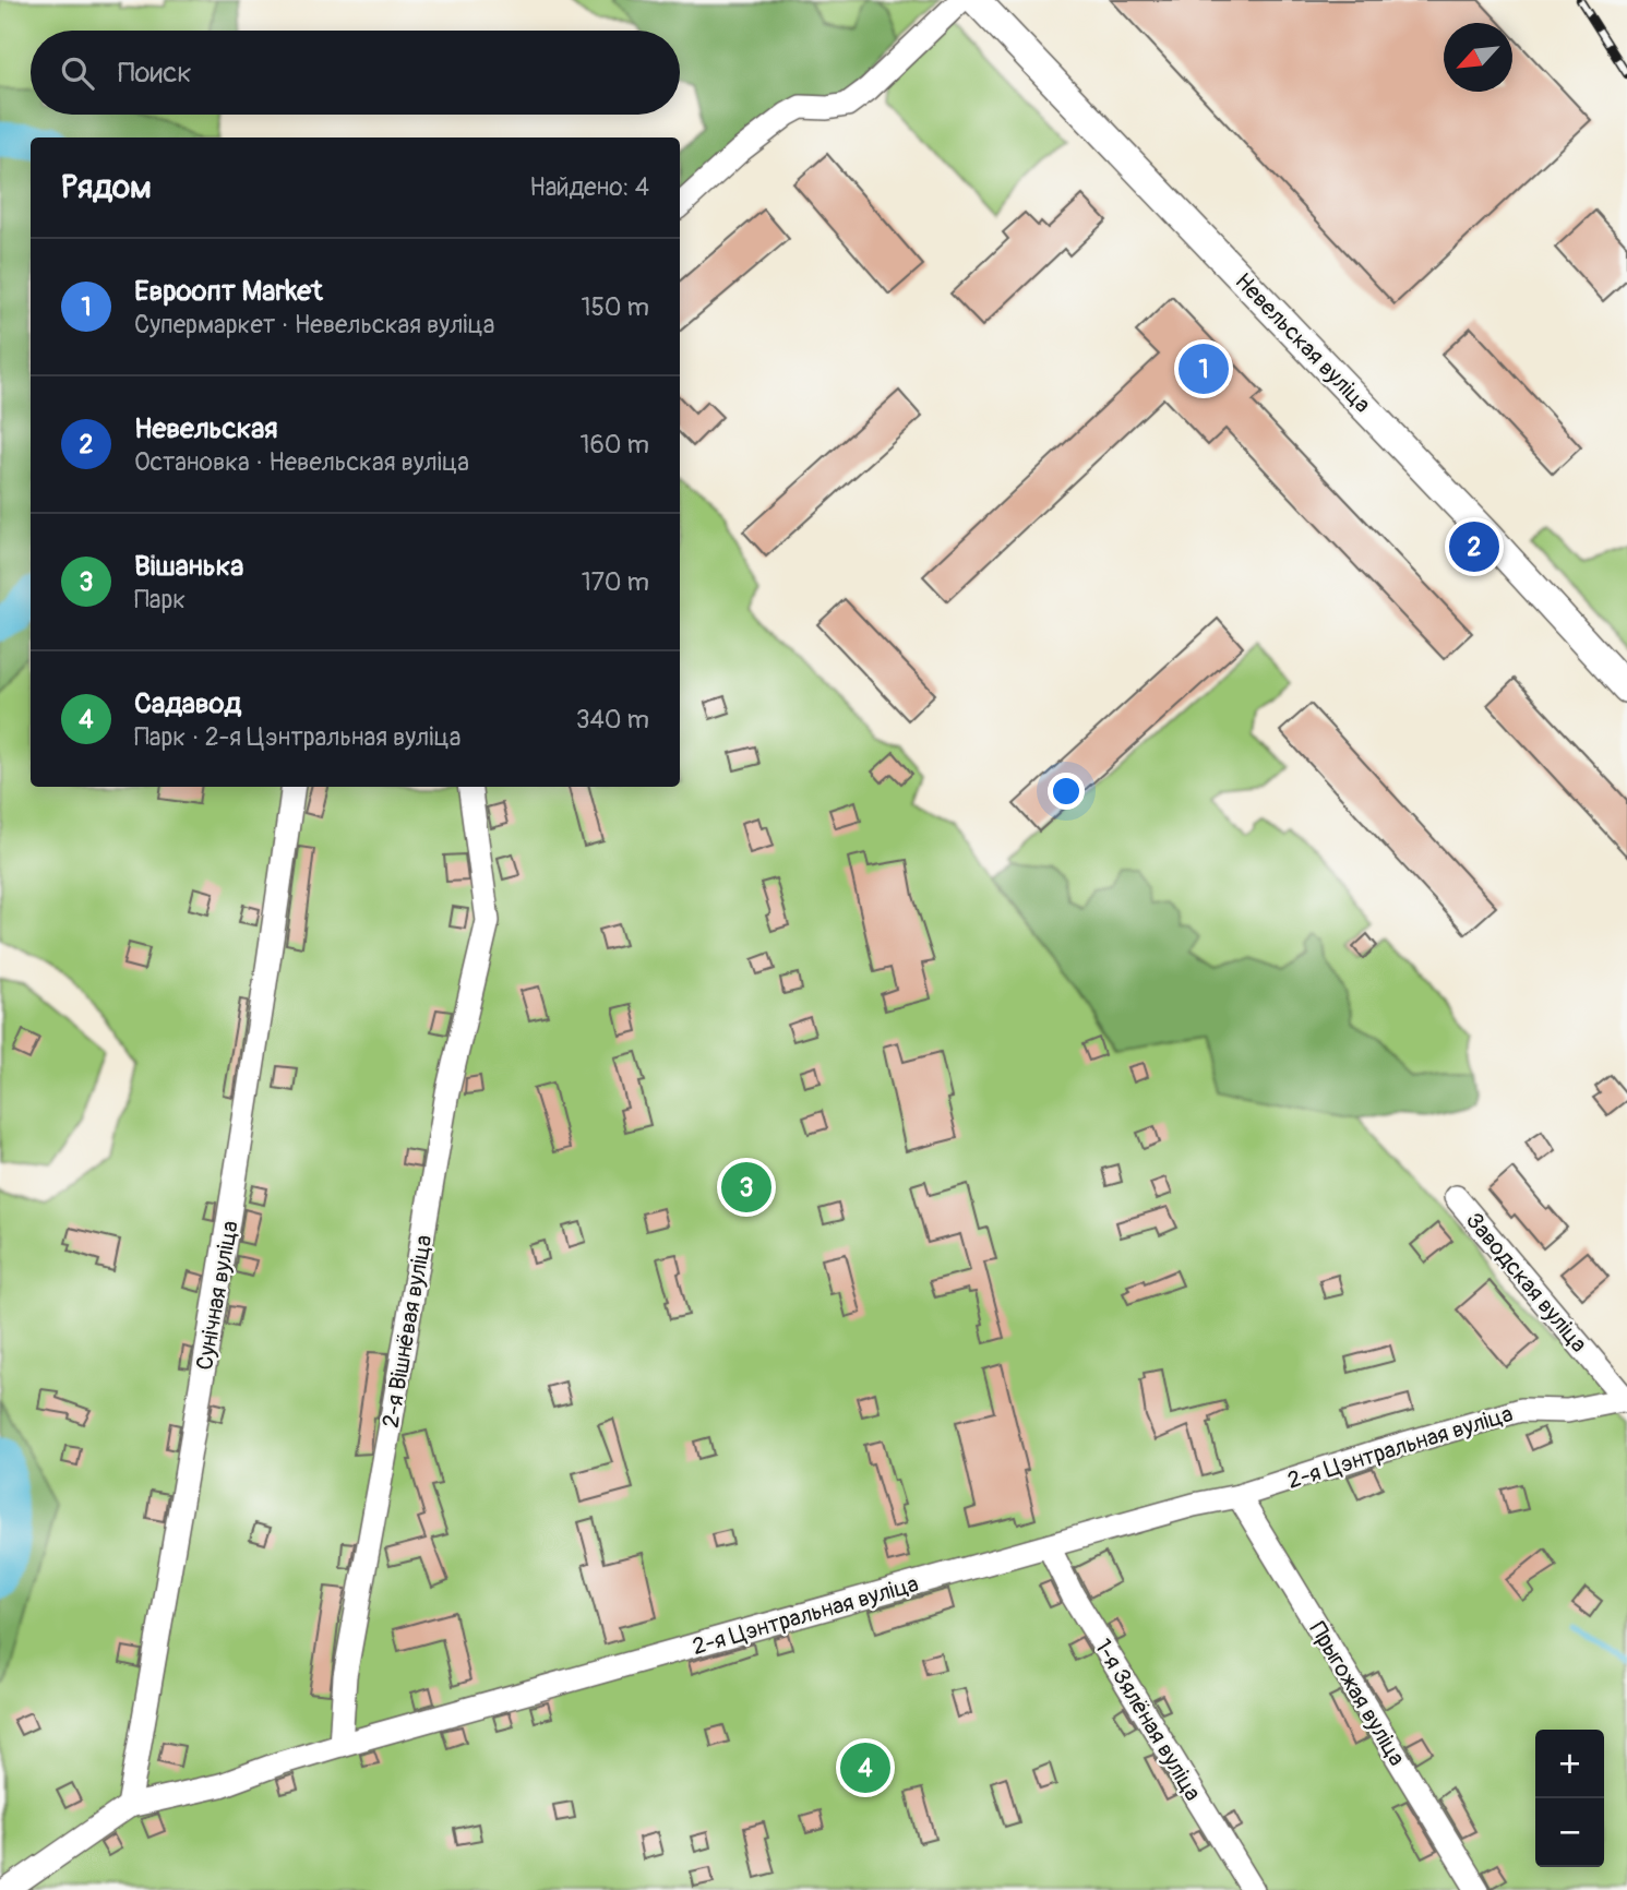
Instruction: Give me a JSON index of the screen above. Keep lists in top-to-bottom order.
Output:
{
  "streets": {
    "street": [
      "Невельская вуліца",
      "Заводская вуліца",
      "Сунічная вуліца",
      "2-я Вішнёвая вуліца",
      "2-я Цэнтральная вуліца",
      "Прыгожая вуліца",
      "1-я Зялёная вуліца"
    ]
  },
  "crossings": [
    ["Заводская вуліца", "2-я Цэнтральная вуліца"],
    ["Сунічная вуліца", "2-я Цэнтральная вуліца"],
    ["2-я Вішнёвая вуліца", "2-я Цэнтральная вуліца"],
    ["2-я Цэнтральная вуліца", "Прыгожая вуліца"],
    ["2-я Цэнтральная вуліца", "1-я Зялёная вуліца"]
  ],
  "north": "bottom left",
  "page": {
    "search": "Поиск",
    "heading": ["Рядом", "Найдено: 4"],
    "list": [
      {
        "mark": "1",
        "name": "Евроопт Market",
        "note": "Супермаркет · Невельская вуліца",
        "value": "150 m"
      },
      {
        "mark": "2",
        "name": "Невельская",
        "note": "Остановка · Невельская вуліца",
        "value": "160 m"
      },
      {
        "mark": "3",
        "name": "Вішанька",
        "note": "Парк",
        "value": "170 m"
      },
      {
        "mark": "4",
        "name": "Садавод",
        "note": "Парк · 2-я Цэнтральная вуліца",
        "value": "340 m"
      }
    ],
    "pins": [
      "1",
      "2",
      "3",
      "4"
    ],
    "map_buttons": ["+", "−"]
  }
}
